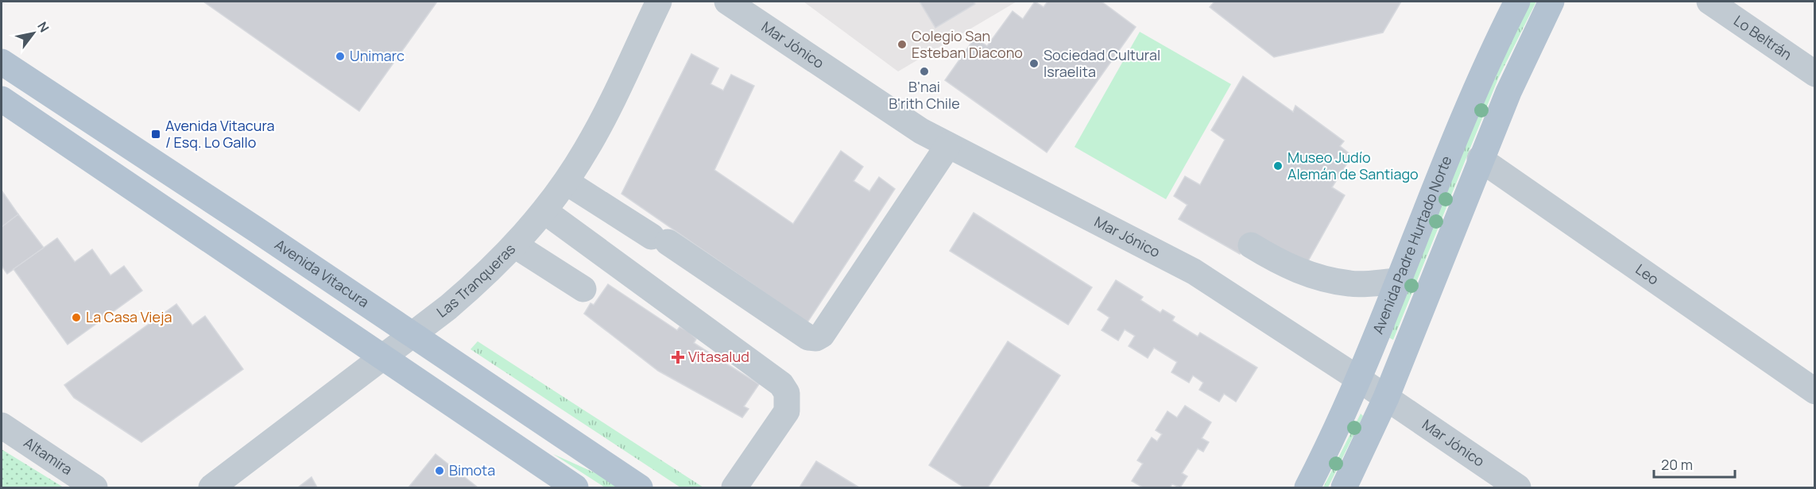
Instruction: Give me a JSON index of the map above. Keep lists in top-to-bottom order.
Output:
{
  "streets": {
    "main road": ["Avenida Padre Hurtado Norte", "Avenida Vitacura"],
    "street": [
      "Lo Beltrán",
      "Mar Jónico",
      "Leo",
      "Las Tranqueras",
      "Altamira"
    ]
  },
  "crossings": [
    ["Mar Jónico", "Avenida Padre Hurtado Norte"],
    ["Avenida Vitacura", "Las Tranqueras"]
  ],
  "places": {
    "other": [
      "Colegio San Esteban Diacono",
      "Unimarc",
      "Sociedad Cultural Israelita",
      "B'nai B'rith Chile",
      "Museo Judío Alemán de Santiago",
      "La Casa Vieja",
      "Bimota"
    ],
    "transit": ["Avenida Vitacura / Esq. Lo Gallo"],
    "health": ["Vitasalud"]
  },
  "scale_bar": "20 m",
  "north": "top right"
}
